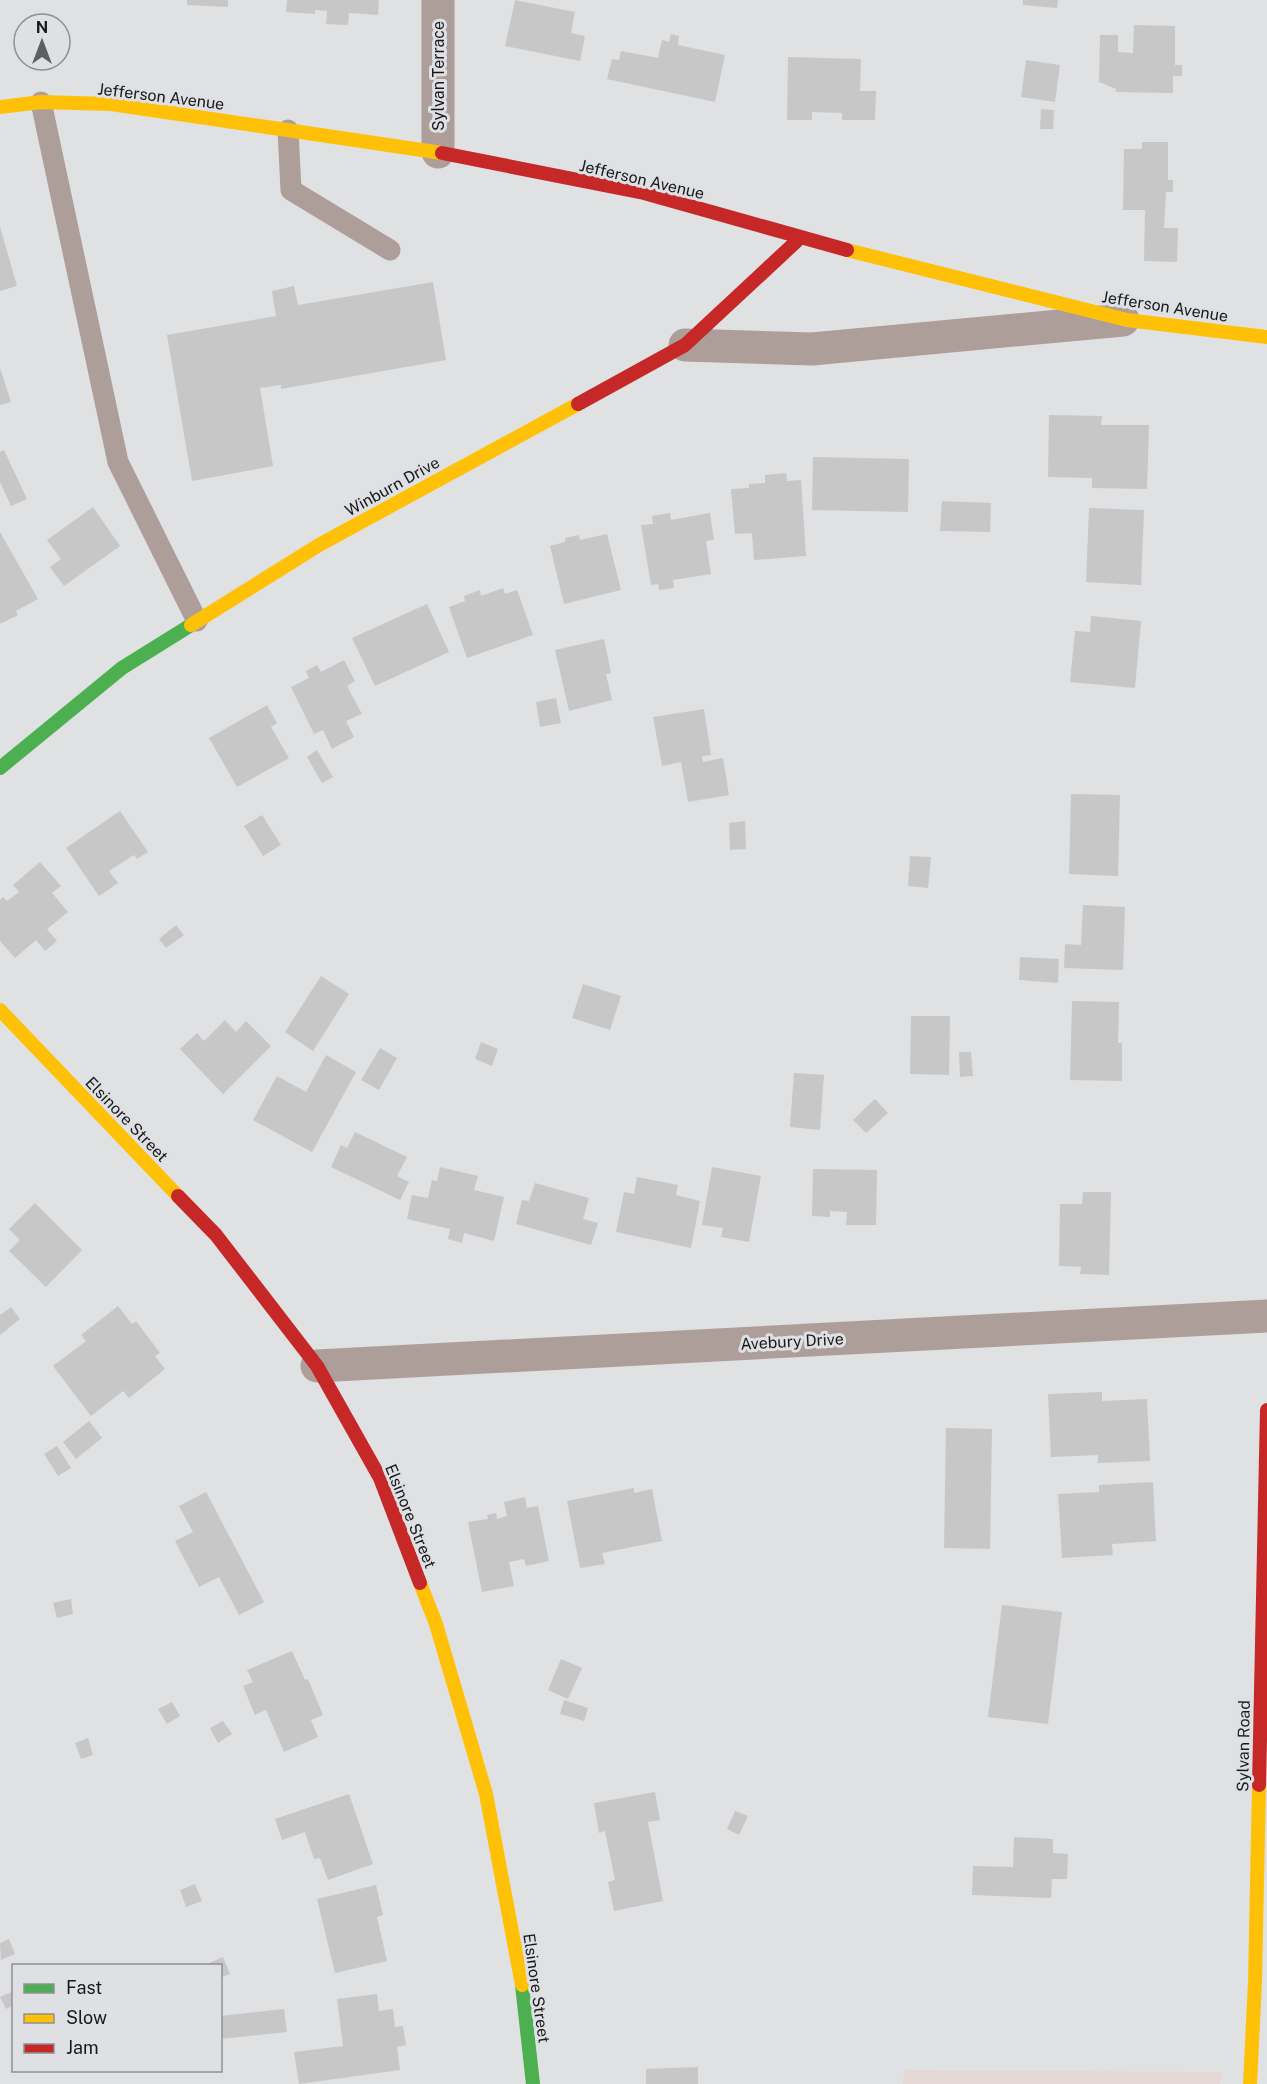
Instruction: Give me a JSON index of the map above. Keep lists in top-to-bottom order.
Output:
{
  "streets": {
    "street": [
      "Sylvan Terrace",
      "Jefferson Avenue",
      "Winburn Drive",
      "Elsinore Street",
      "Avebury Drive",
      "Sylvan Road"
    ]
  },
  "crossings": [
    ["Sylvan Terrace", "Jefferson Avenue"],
    ["Jefferson Avenue", "Winburn Drive"],
    ["Elsinore Street", "Avebury Drive"]
  ],
  "legend": ["Fast", "Slow", "Jam"],
  "north": "top"
}
